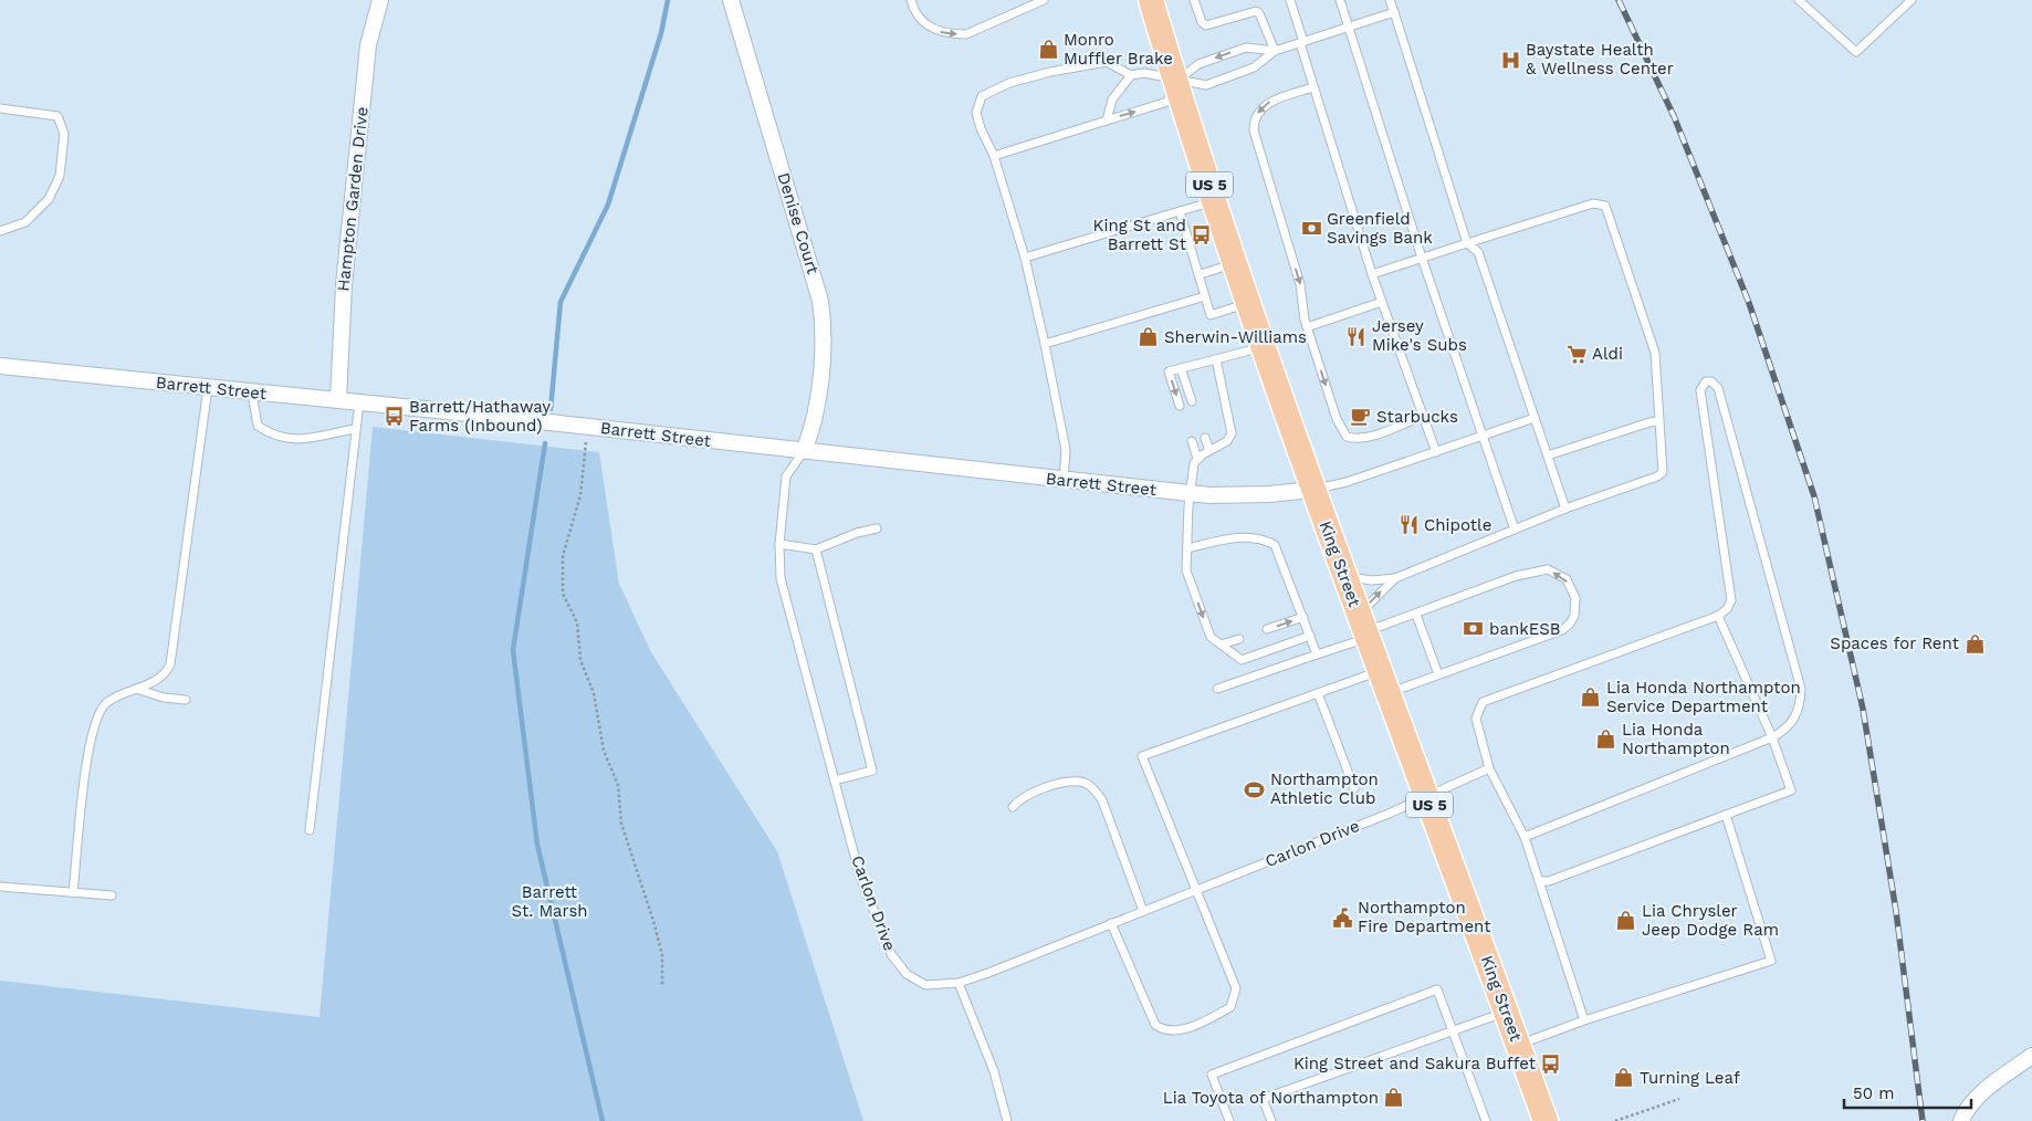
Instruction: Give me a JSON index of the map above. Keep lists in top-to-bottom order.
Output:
{
  "streets": {
    "main road": ["US 5", "King Street"],
    "street": ["Hampton Garden Drive", "Denise Court", "Barrett Street"],
    "lane": ["Carlon Drive"]
  },
  "crossings": [
    ["Hampton Garden Drive", "Barrett Street"],
    ["Denise Court", "Barrett Street"],
    ["Denise Court", "Carlon Drive"],
    ["Barrett Street", "King Street"],
    ["Barrett Street", "Carlon Drive"],
    ["King Street", "Carlon Drive"]
  ],
  "parks": ["Barrett St. Marsh"],
  "places": {
    "shop": [
      "Monro Muffler Brake",
      "Sherwin-Williams",
      "Spaces for Rent",
      "Lia Honda Northampton Service Department",
      "Lia Honda Northampton",
      "Lia Chrysler Jeep Dodge Ram",
      "Turning Leaf",
      "Lia Toyota of Northampton"
    ],
    "hospital": ["Baystate Health & Wellness Center"],
    "bank": ["Greenfield Savings Bank", "bankESB"],
    "bus stop": ["King St and Barrett St", "Barrett/Hathaway Farms (Inbound)", "King Street and Sakura Buffet"],
    "restaurant": ["Jersey Mike's Subs", "Chipotle"],
    "supermarket": ["Aldi"],
    "cafe": ["Starbucks"],
    "sports": ["Northampton Athletic Club"],
    "public building": ["Northampton Fire Department"]
  },
  "scale_bar": "50 m"
}
